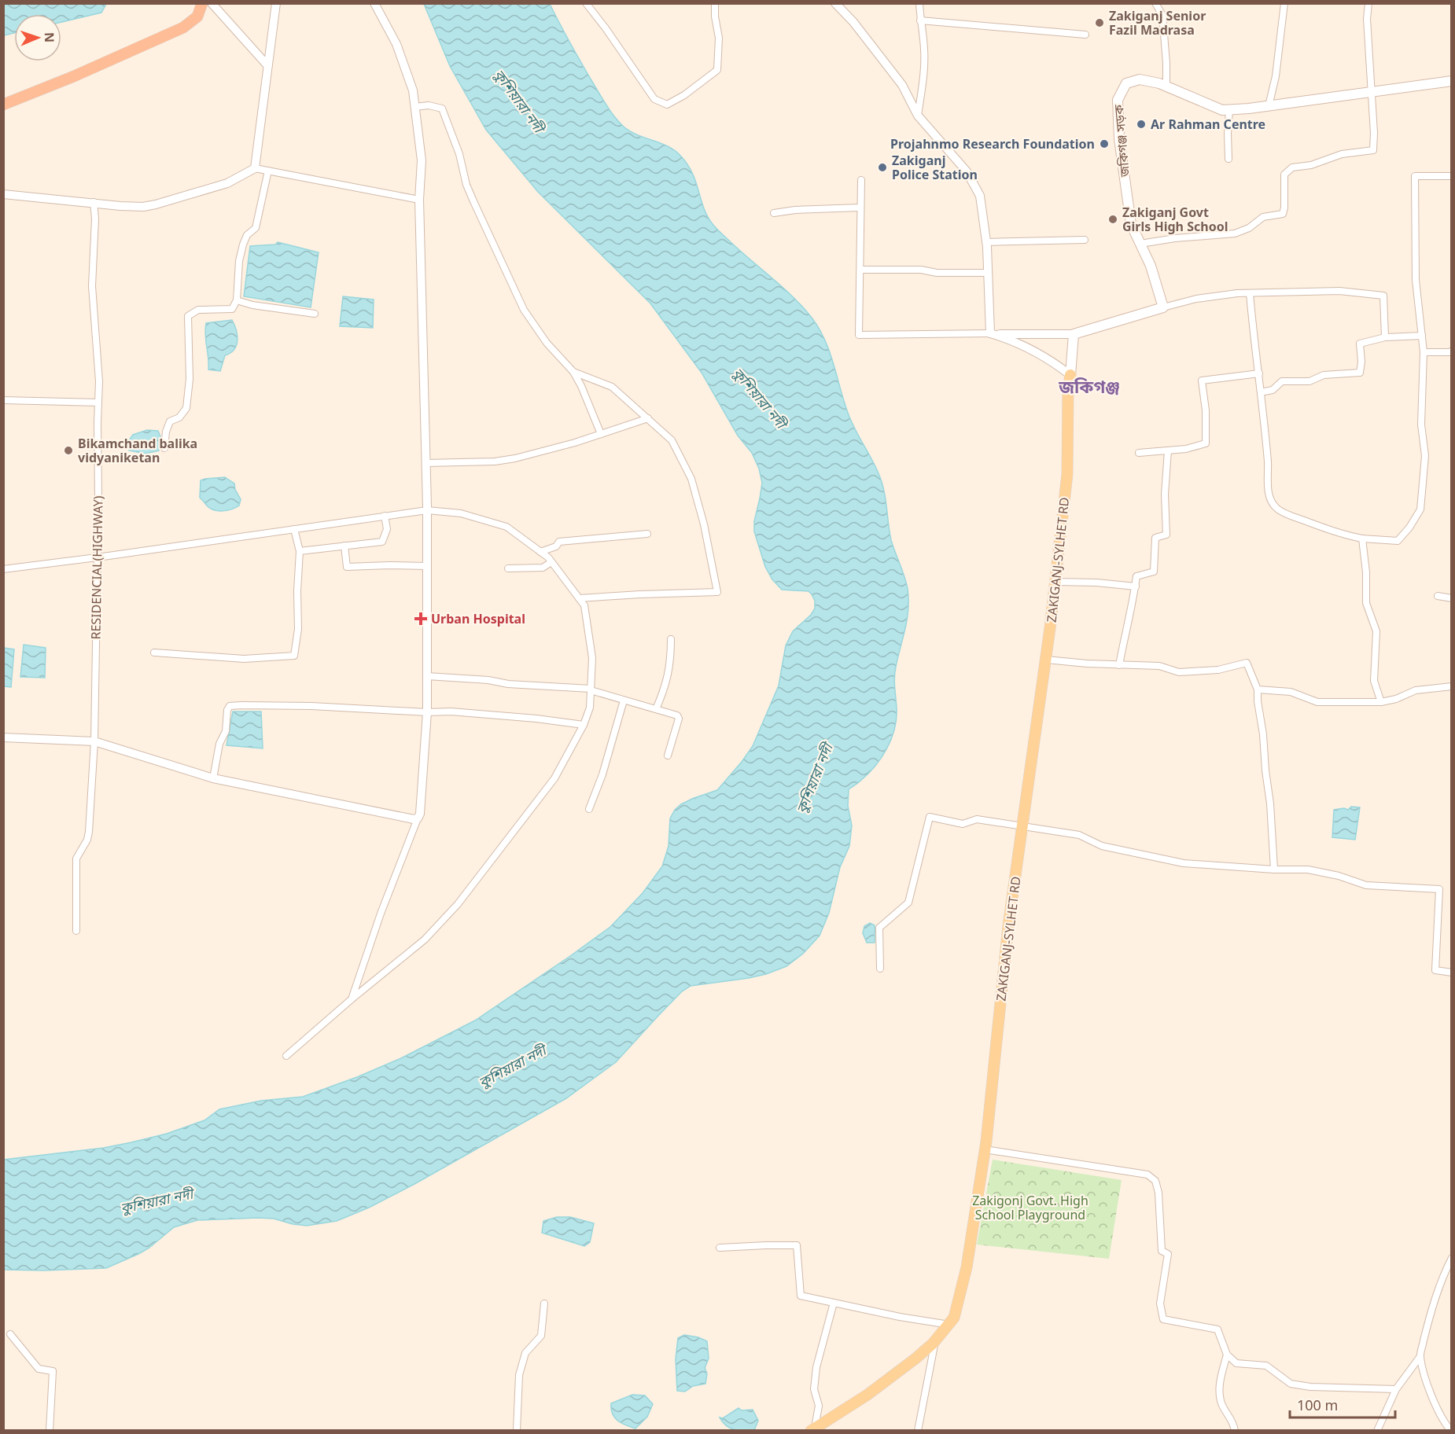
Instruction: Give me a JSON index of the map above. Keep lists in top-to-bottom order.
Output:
{
  "streets": {
    "main road": ["জকিগঞ্জ সড়ক", "ZAKIGANJ-SYLHET RD"],
    "street": ["RESIDENCIAL(HIGHWAY)"]
  },
  "districts": ["জকিগঞ্জ"],
  "water": ["কুশিয়ারা নদী"],
  "parks": ["Zakigonj Govt. High School Playground"],
  "places": {
    "other": [
      "Zakiganj Senior Fazil Madrasa",
      "Ar Rahman Centre",
      "Projahnmo Research Foundation",
      "Zakiganj Police Station",
      "Zakiganj Govt Girls High School",
      "Bikamchand balika vidyaniketan"
    ],
    "health": ["Urban Hospital"]
  },
  "scale_bar": "100 m",
  "north": "right"
}
